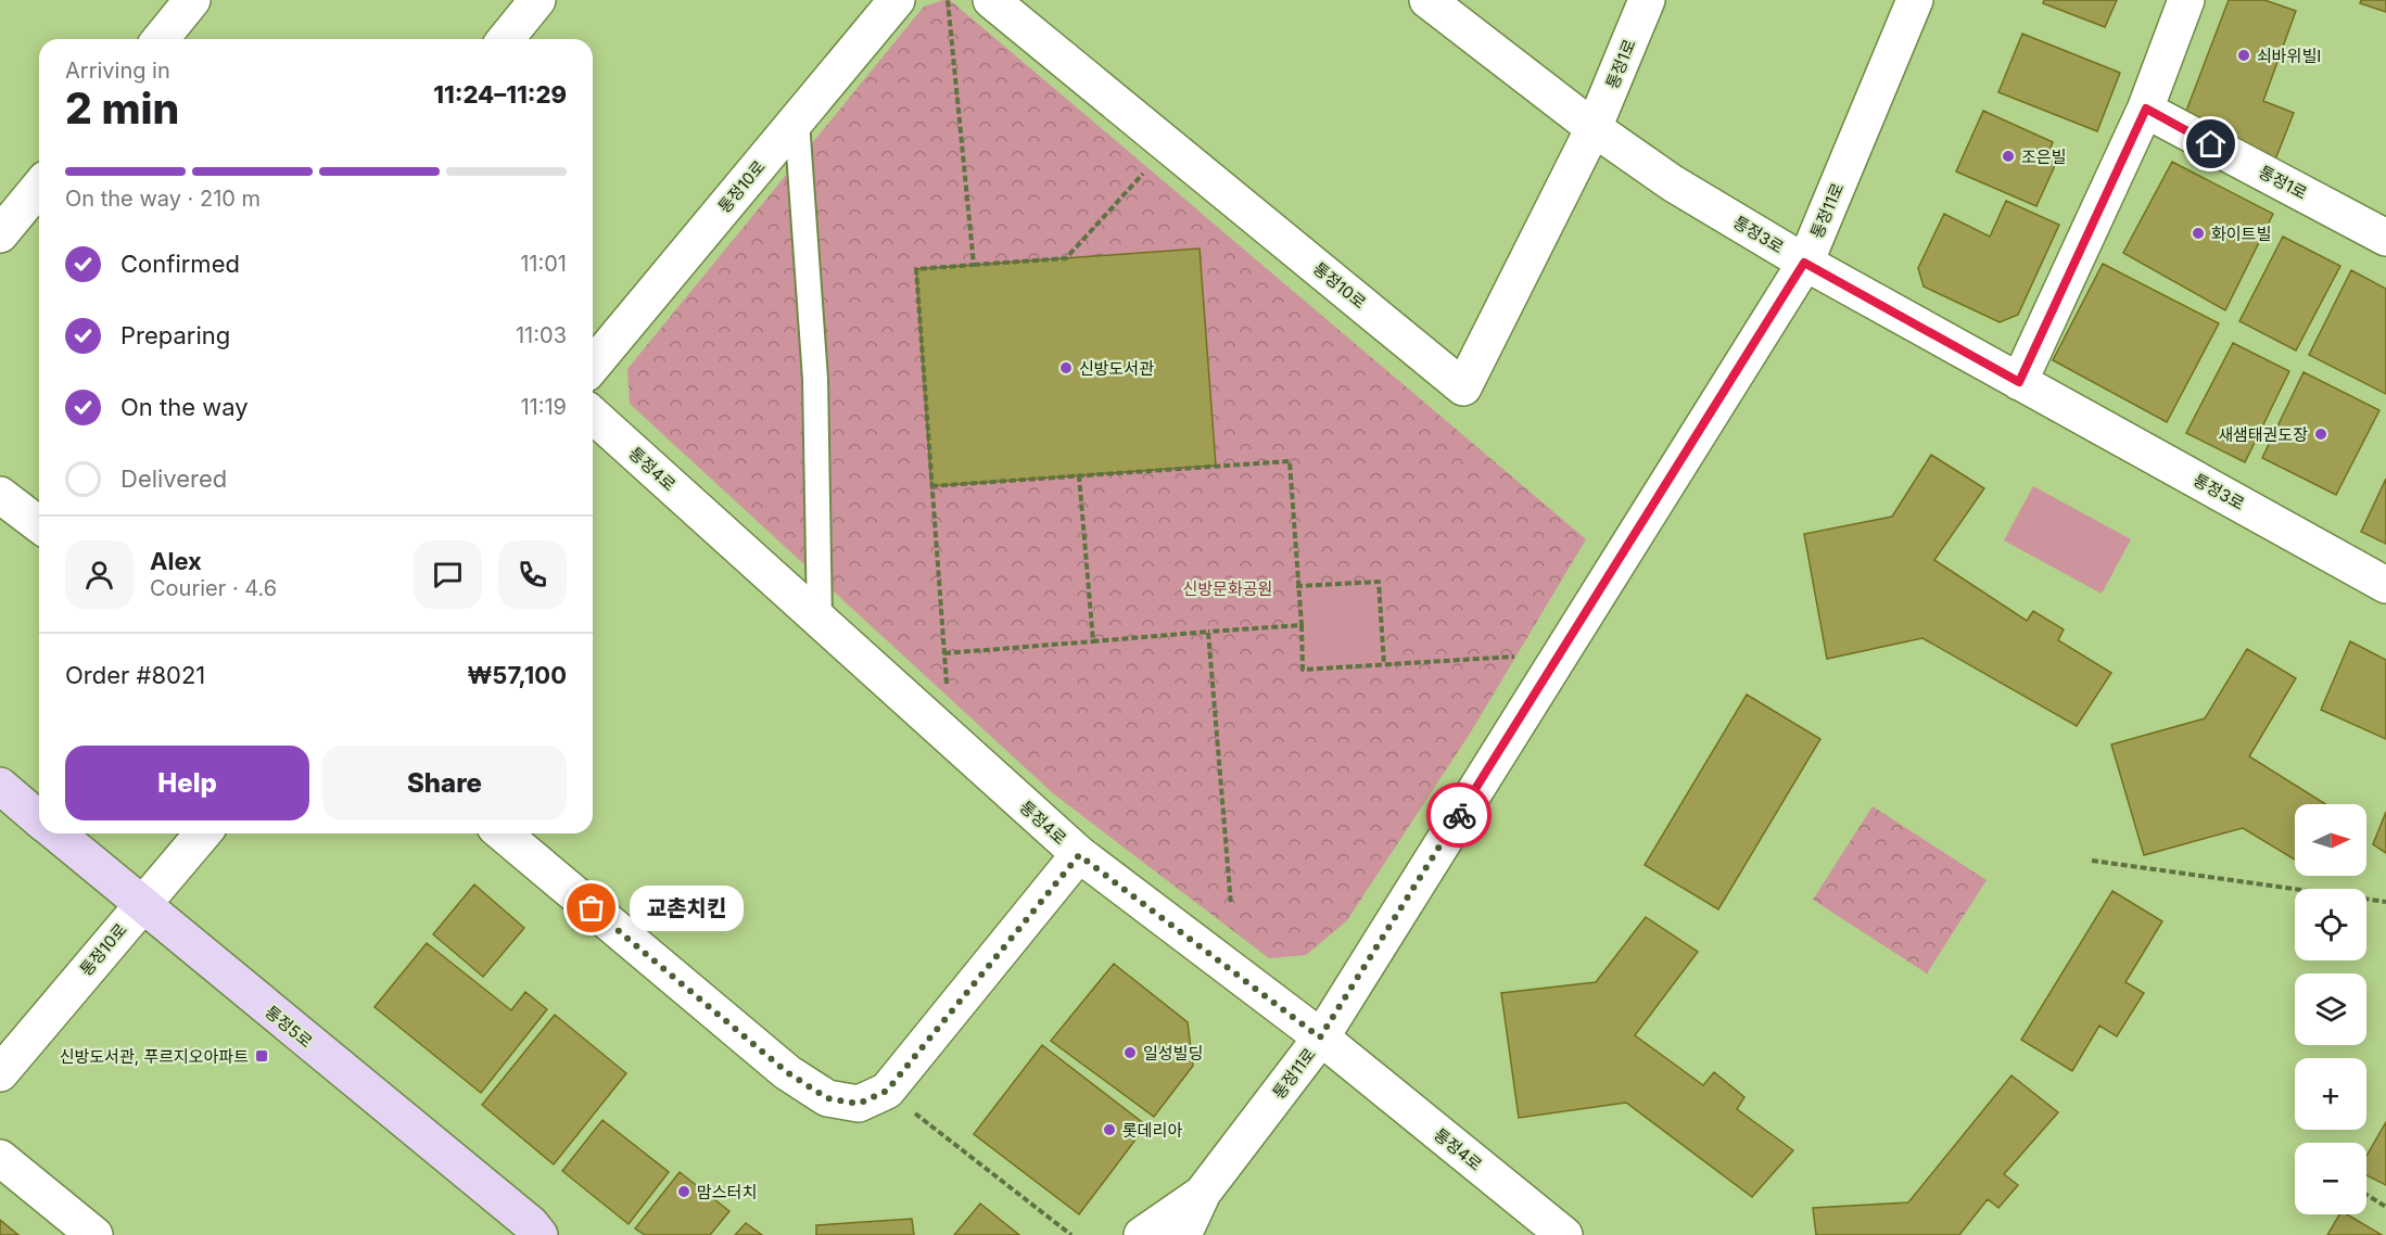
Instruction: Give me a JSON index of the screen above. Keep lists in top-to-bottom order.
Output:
{
  "streets": {
    "street": [
      "통정1로",
      "통정10로",
      "통정11로",
      "통정3로",
      "통정4로",
      "통정5로"
    ]
  },
  "crossings": [
    ["통정1로", "통정10로"],
    ["통정1로", "통정3로"],
    ["통정10로", "통정3로"],
    ["통정10로", "통정5로"],
    ["통정11로", "통정3로"],
    ["통정11로", "통정4로"]
  ],
  "parks": ["신방문화공원"],
  "places": {
    "other": [
      "쇠바위빌I",
      "조은빌",
      "화이트빌",
      "신방도서관",
      "새샘태권도장",
      "교촌치킨",
      "일성빌딩",
      "롯데리아",
      "맘스터치"
    ],
    "transit": ["신방도서관, 푸르지오아파트"]
  },
  "north": "right",
  "page": {
    "heading": ["2 min", "Arriving in", "11:24–11:29"],
    "panel": [
      "Alex",
      "Courier · 4.6",
      "Order #8021",
      "₩57,100"
    ],
    "bar": "On the way · 210 m",
    "list": [
      ["Confirmed", "11:01"],
      ["Preparing", "11:03"],
      ["On the way", "11:19"],
      "Delivered"
    ],
    "buttons": ["Help", "Share"],
    "map_buttons": ["+", "−"],
    "bubble": "교촌치킨"
  }
}
